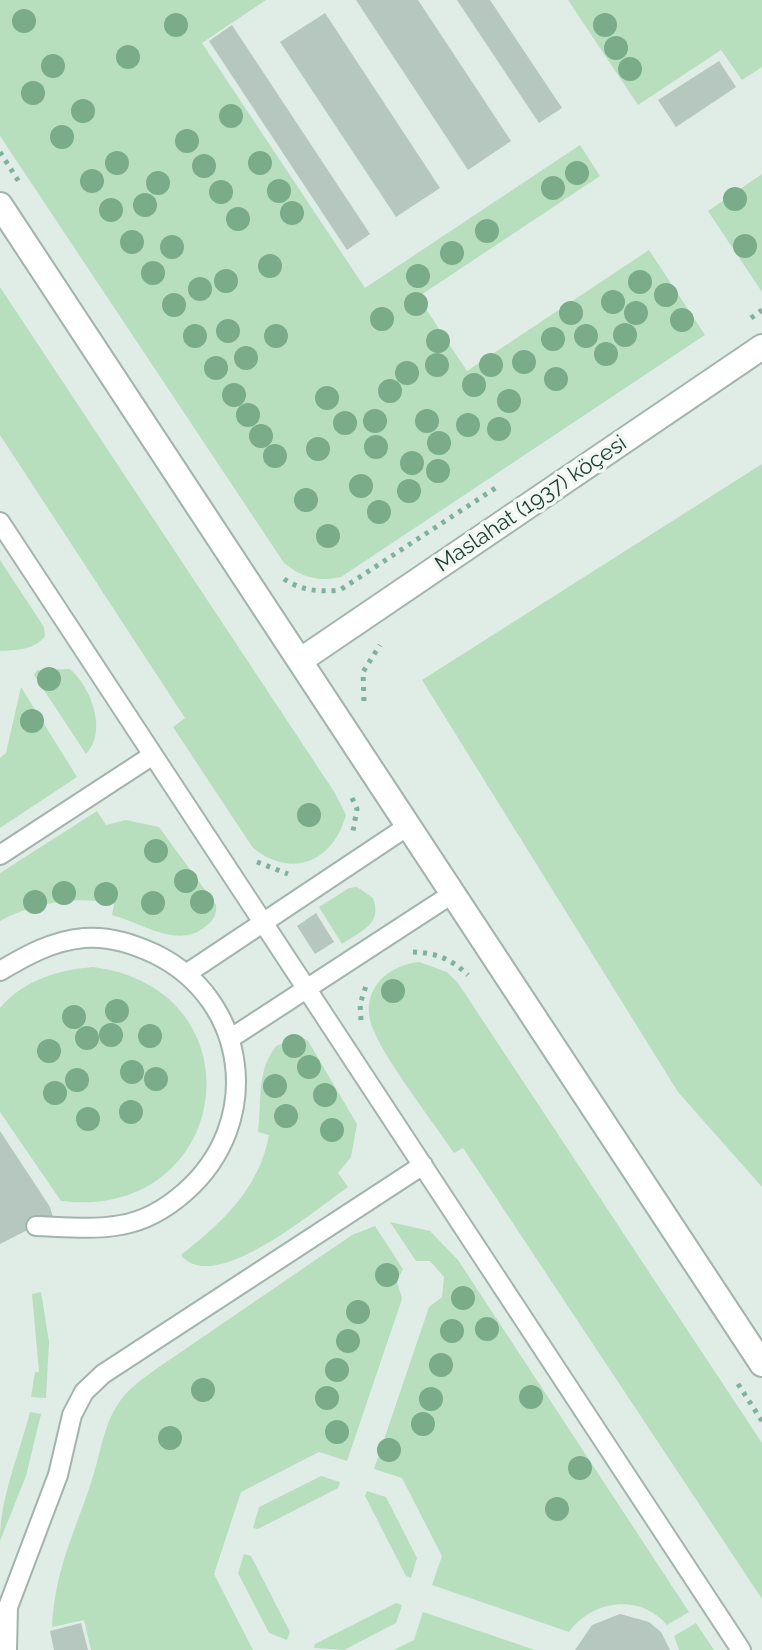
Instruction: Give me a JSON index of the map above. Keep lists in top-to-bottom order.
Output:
{
  "streets": {
    "street": ["Maslahat (1937) köçesi"]
  }
}
